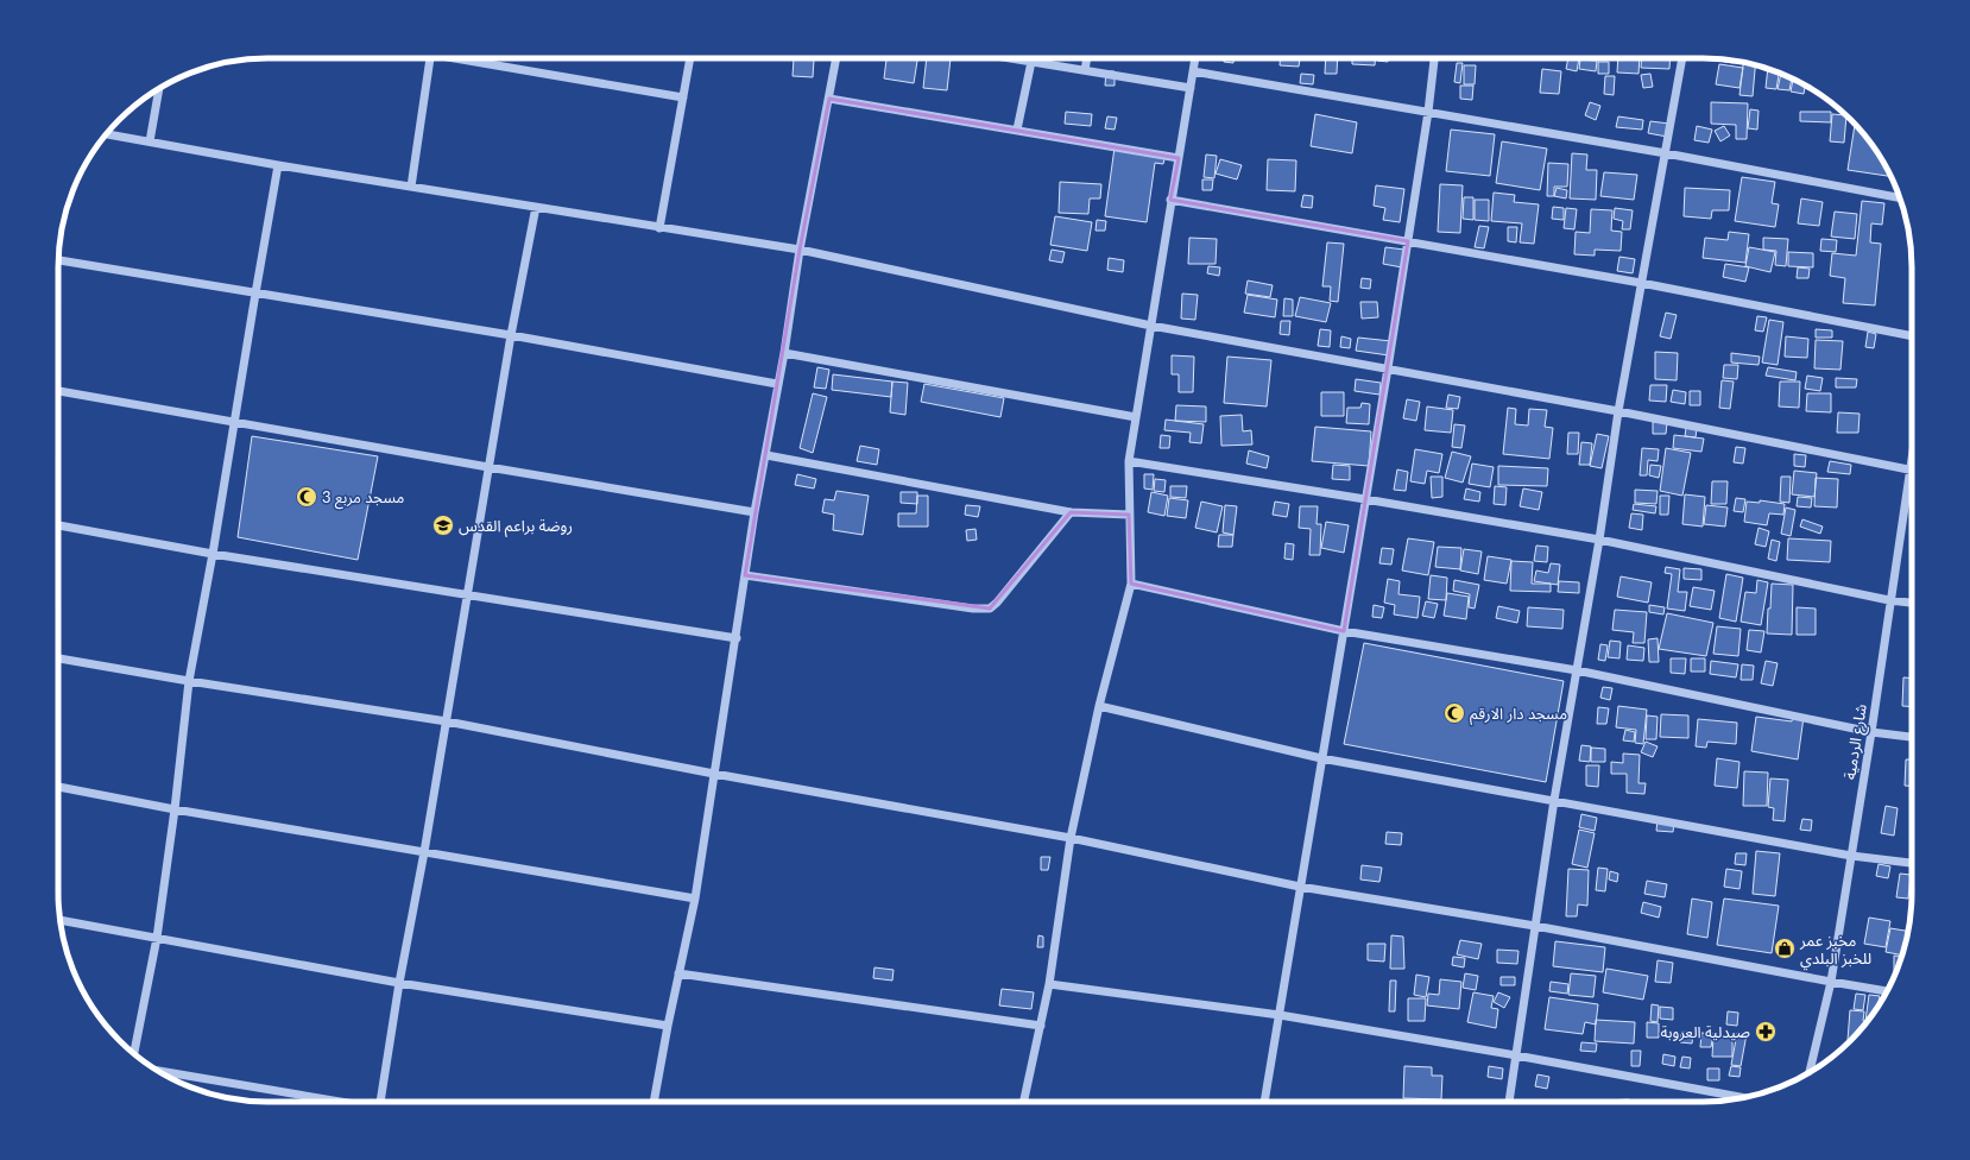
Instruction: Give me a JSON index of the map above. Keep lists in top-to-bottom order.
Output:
{
  "streets": {
    "street": ["شارع الردمية"]
  },
  "places": {
    "mosque": ["مسجد مربع 3", "مسجد دار الارقم"],
    "school or university": ["روضة براعم القدس"],
    "shop": ["مخبز عمر للخبز البلدي"],
    "pharmacy": ["صيدلية العروبة"]
  }
}
